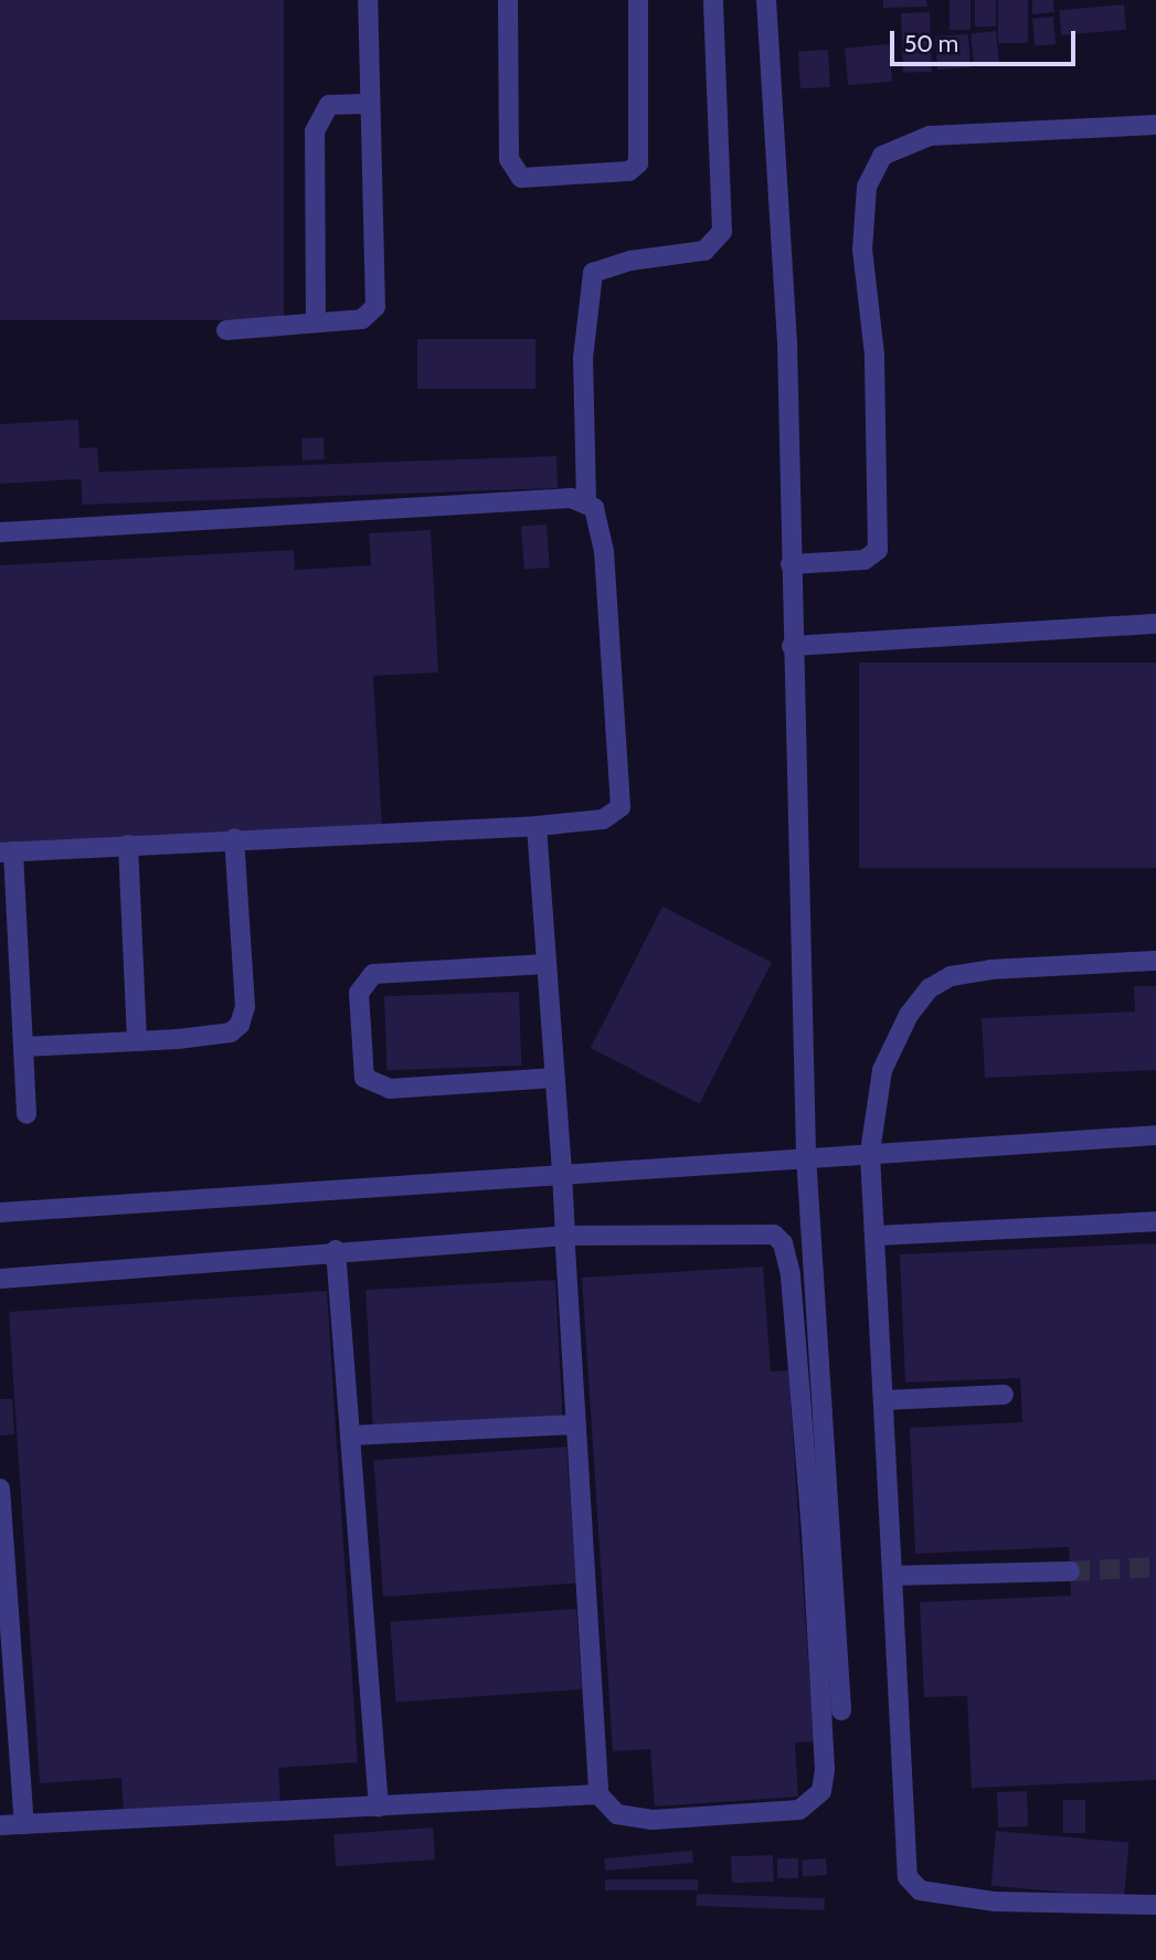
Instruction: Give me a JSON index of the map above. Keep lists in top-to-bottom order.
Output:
{
  "scale_bar": "50 m"
}
